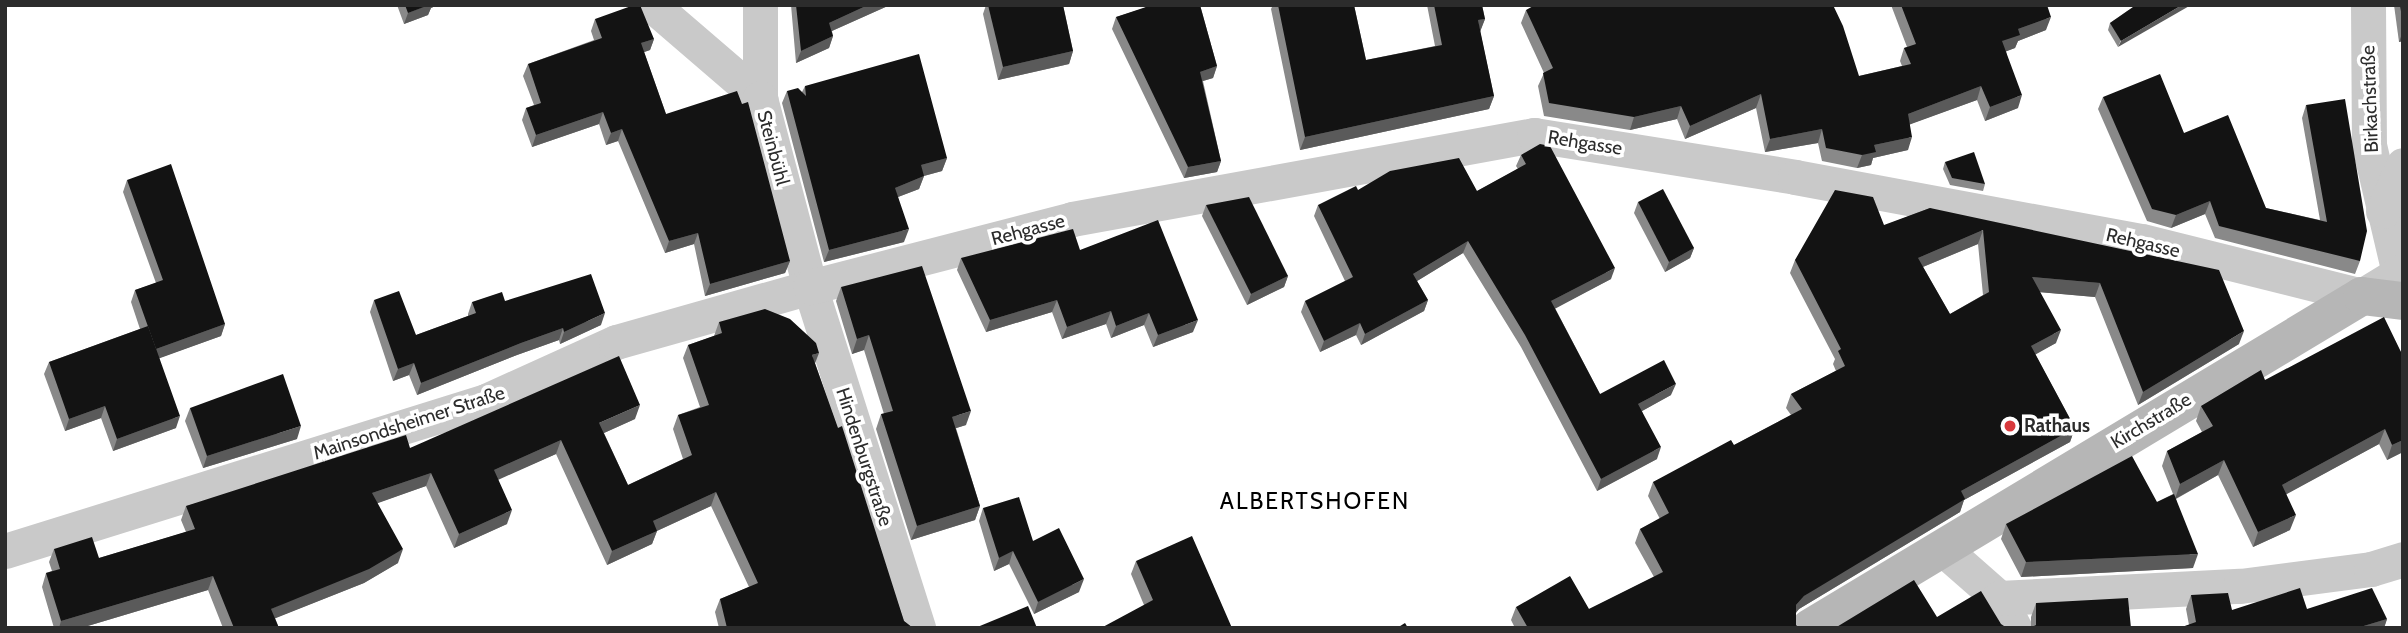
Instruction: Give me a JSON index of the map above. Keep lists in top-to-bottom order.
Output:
{
  "streets": {
    "street": [
      "Birkachstraße",
      "Rehgasse",
      "Steinbühl",
      "Kirchstraße",
      "Mainsondsheimer Straße",
      "Hindenburgstraße"
    ]
  },
  "crossings": [
    ["Rehgasse", "Steinbühl"],
    ["Rehgasse", "Kirchstraße"],
    ["Rehgasse", "Mainsondsheimer Straße"],
    ["Rehgasse", "Hindenburgstraße"],
    ["Steinbühl", "Mainsondsheimer Straße"],
    ["Steinbühl", "Hindenburgstraße"],
    ["Mainsondsheimer Straße", "Hindenburgstraße"]
  ],
  "districts": ["ALBERTSHOFEN"],
  "places": ["Rathaus"]
}
